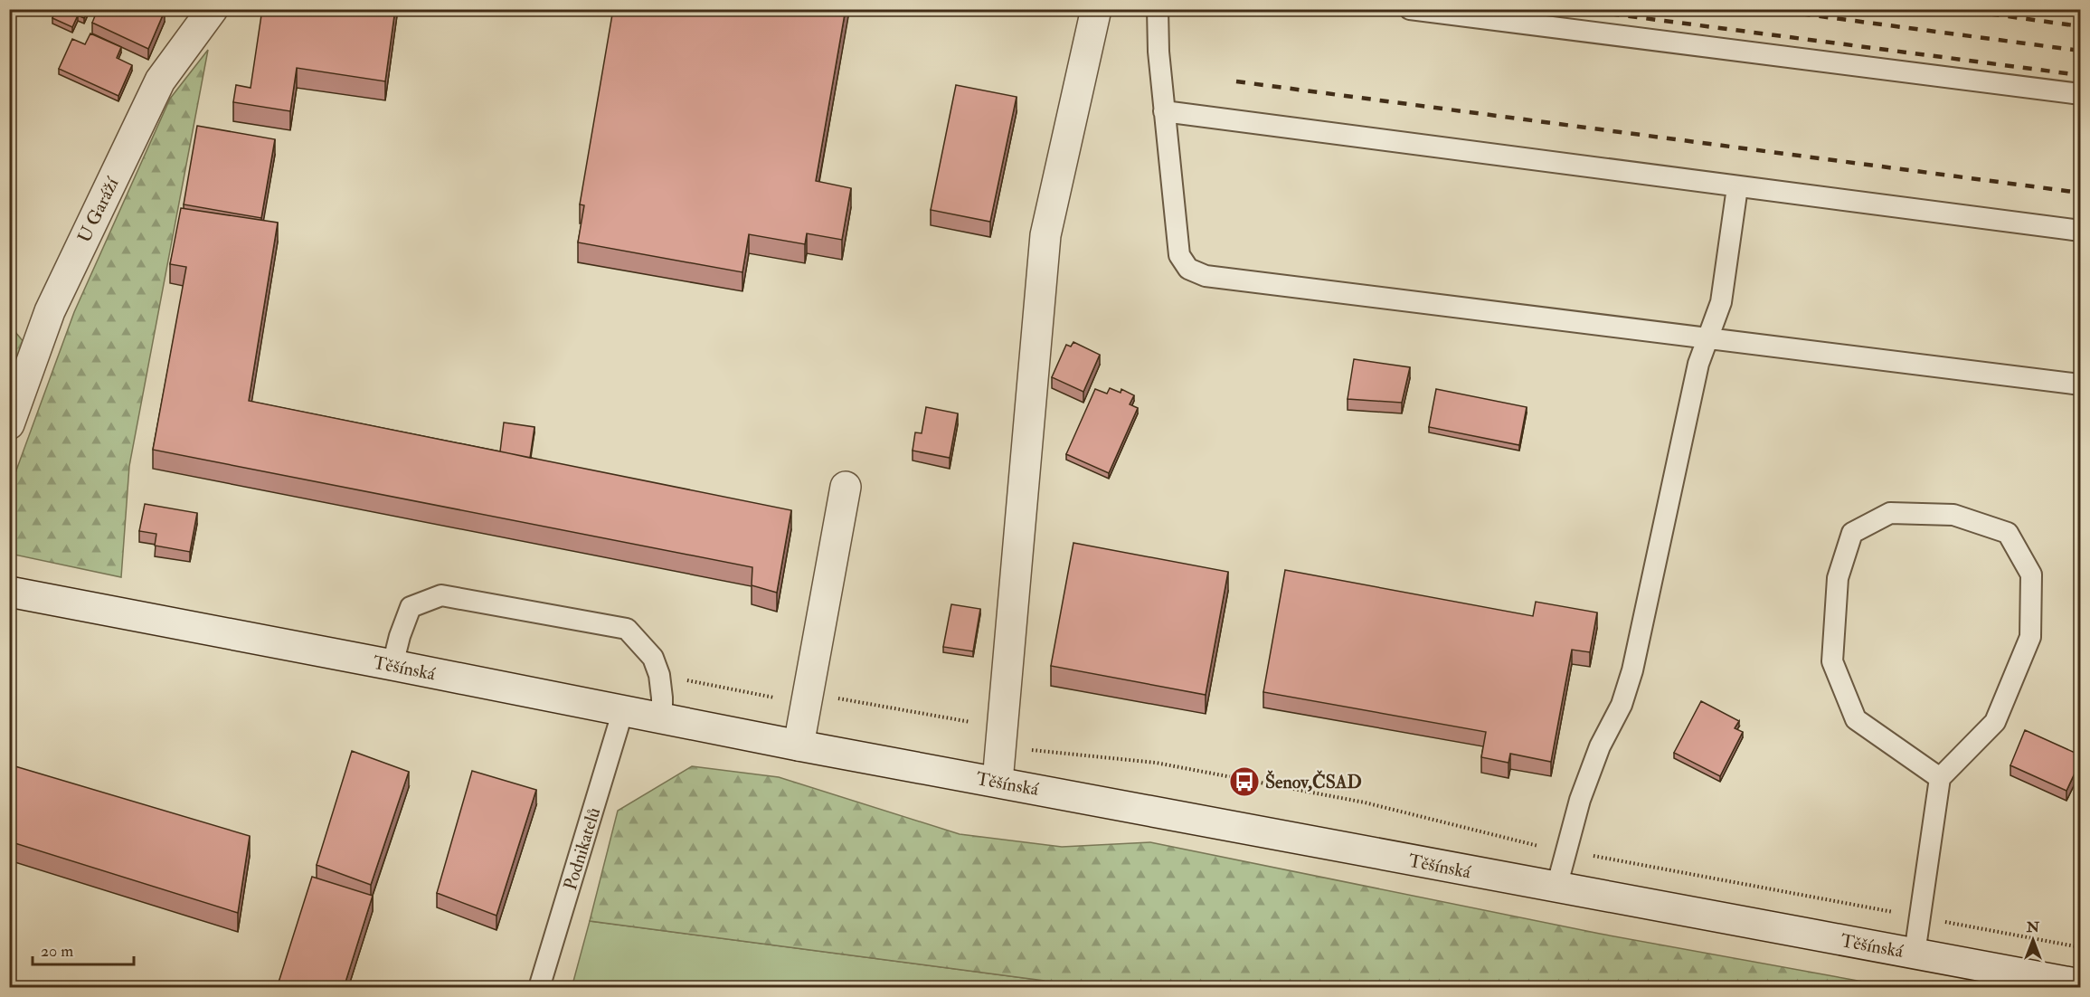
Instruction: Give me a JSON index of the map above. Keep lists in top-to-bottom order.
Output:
{
  "streets": {
    "main road": ["U Garáží", "Těšínská"],
    "lane": ["Podnikatelů"]
  },
  "crossings": [
    ["Těšínská", "Podnikatelů"]
  ],
  "places": {
    "bus stop": ["Šenov,ČSAD"]
  },
  "scale_bar": "20 m",
  "north": "top"
}
